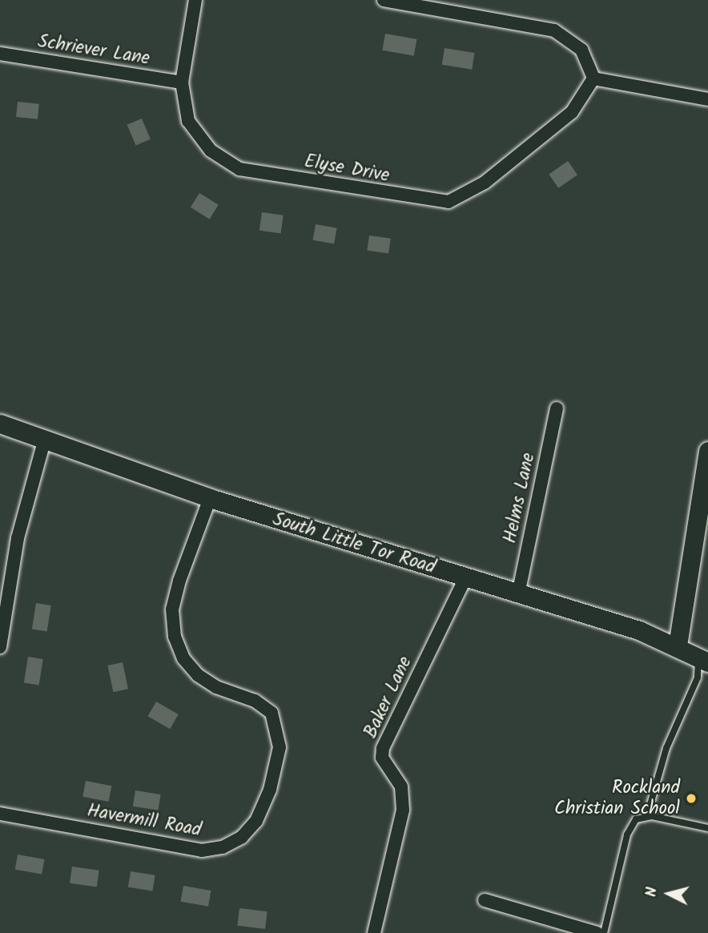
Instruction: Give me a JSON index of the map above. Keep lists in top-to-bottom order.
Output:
{
  "streets": {
    "street": [
      "Schriever Lane",
      "Elyse Drive",
      "Helms Lane",
      "South Little Tor Road",
      "Baker Lane",
      "Havermill Road"
    ]
  },
  "crossings": [
    ["Schriever Lane", "Elyse Drive"],
    ["Helms Lane", "South Little Tor Road"],
    ["South Little Tor Road", "Baker Lane"],
    ["South Little Tor Road", "Havermill Road"]
  ],
  "places": ["Rockland Christian School"],
  "north": "left"
}
